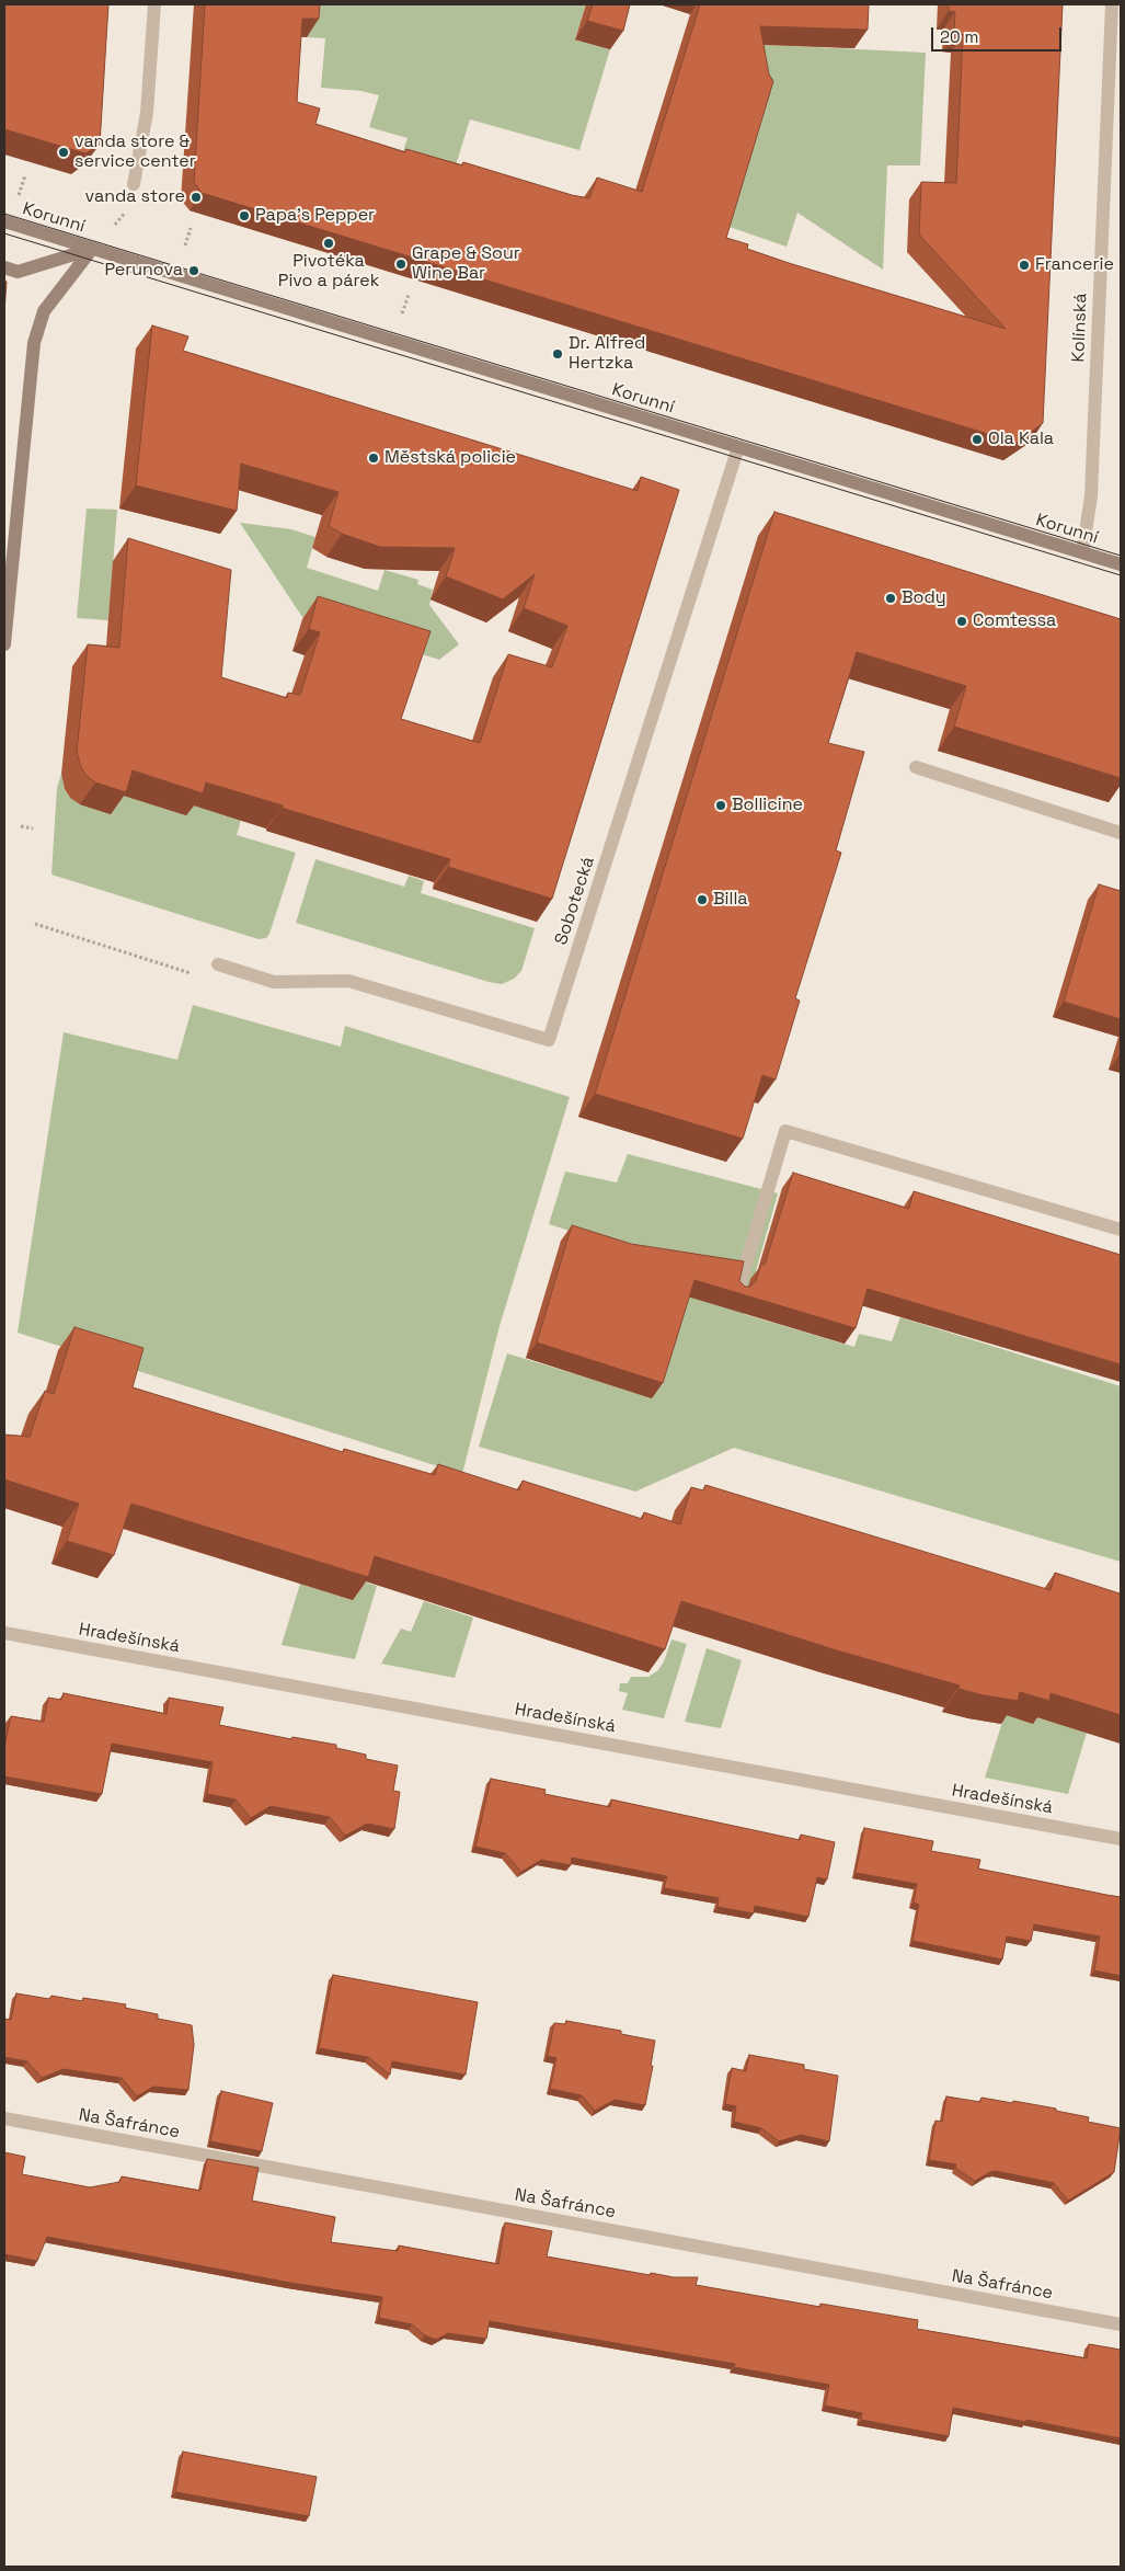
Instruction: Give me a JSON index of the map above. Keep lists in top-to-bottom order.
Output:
{
  "streets": {
    "street": [
      "Korunní",
      "Kolínská",
      "Sobotecká",
      "Hradešínská",
      "Na Šafránce"
    ]
  },
  "crossings": [
    ["Korunní", "Kolínská"],
    ["Korunní", "Sobotecká"]
  ],
  "places": [
    "vanda store & service center",
    "vanda store",
    "Papa's Pepper",
    "Pivotéka Pivo a párek",
    "Grape & Sour Wine Bar",
    "Francerie",
    "Perunova",
    "Dr. Alfred Hertzka",
    "Ola Kala",
    "Městská policie",
    "Body",
    "Comtessa",
    "Bollicine",
    "Billa"
  ],
  "scale_bar": "20 m"
}
